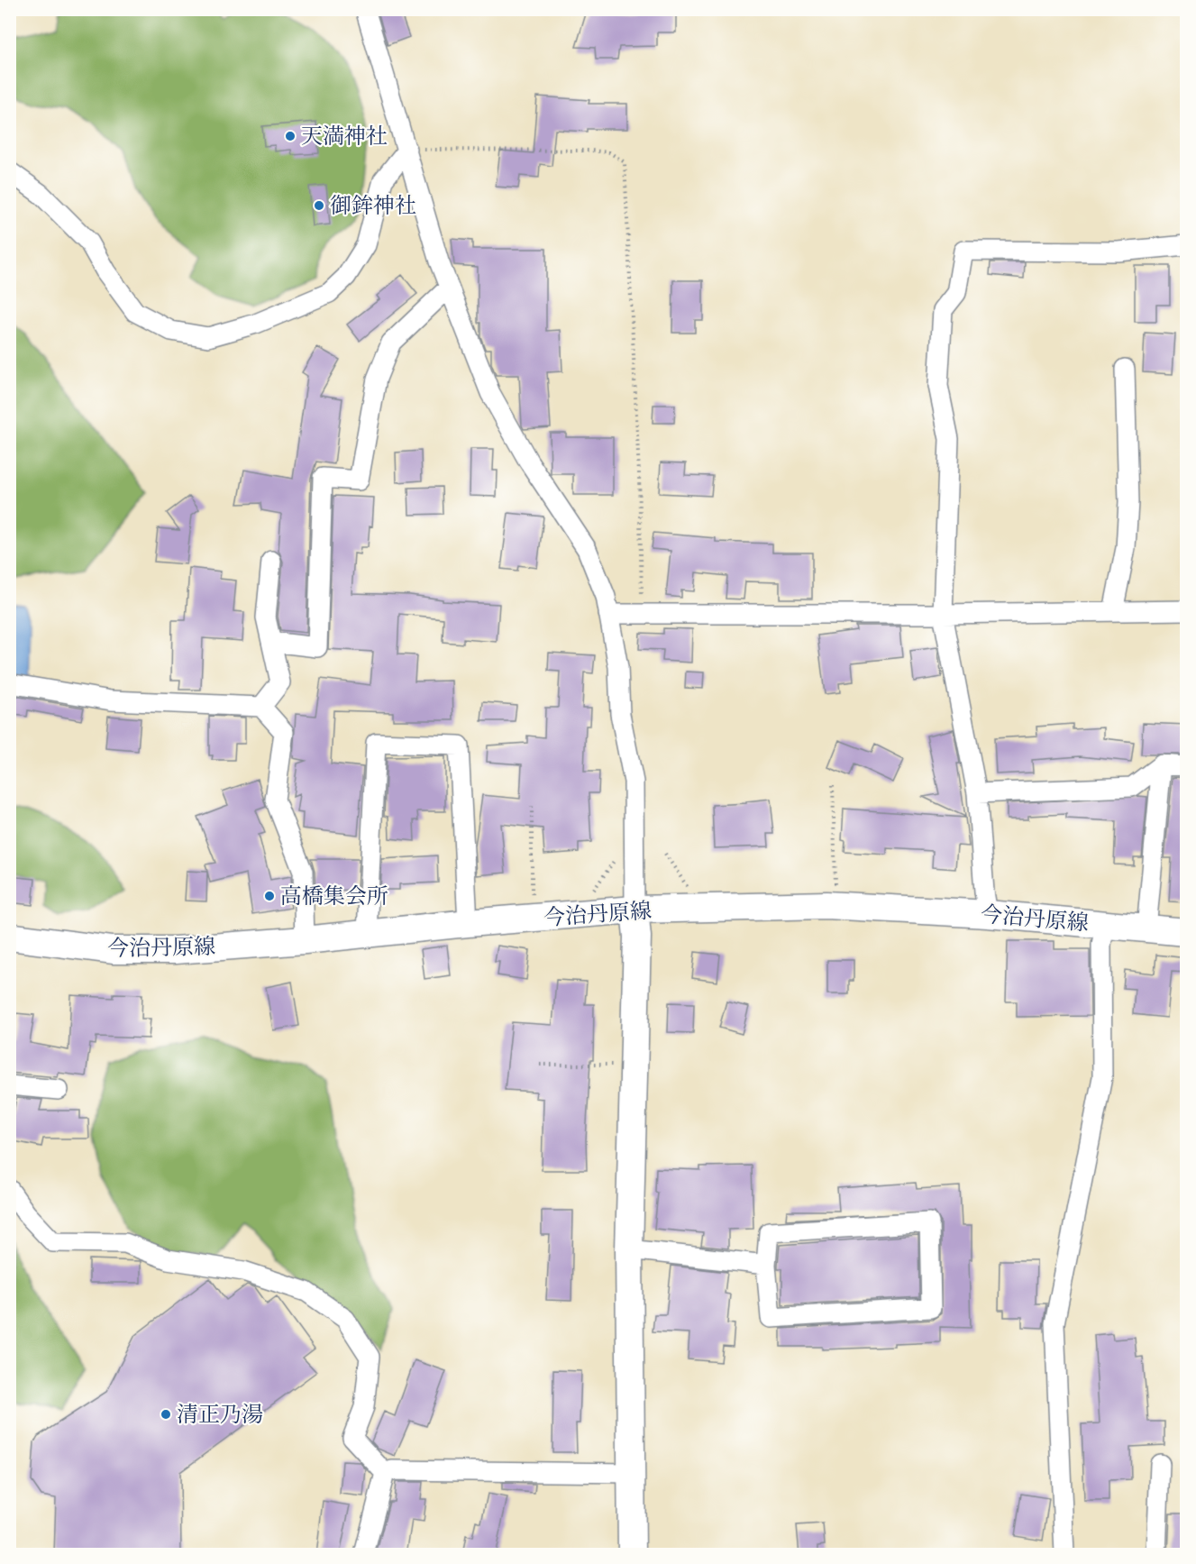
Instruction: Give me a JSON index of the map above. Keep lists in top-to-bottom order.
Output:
{
  "streets": {
    "main road": ["今治丹原線"]
  },
  "places": [
    "天満神社",
    "御鉾神社",
    "高橋集会所",
    "清正乃湯"
  ]
}
